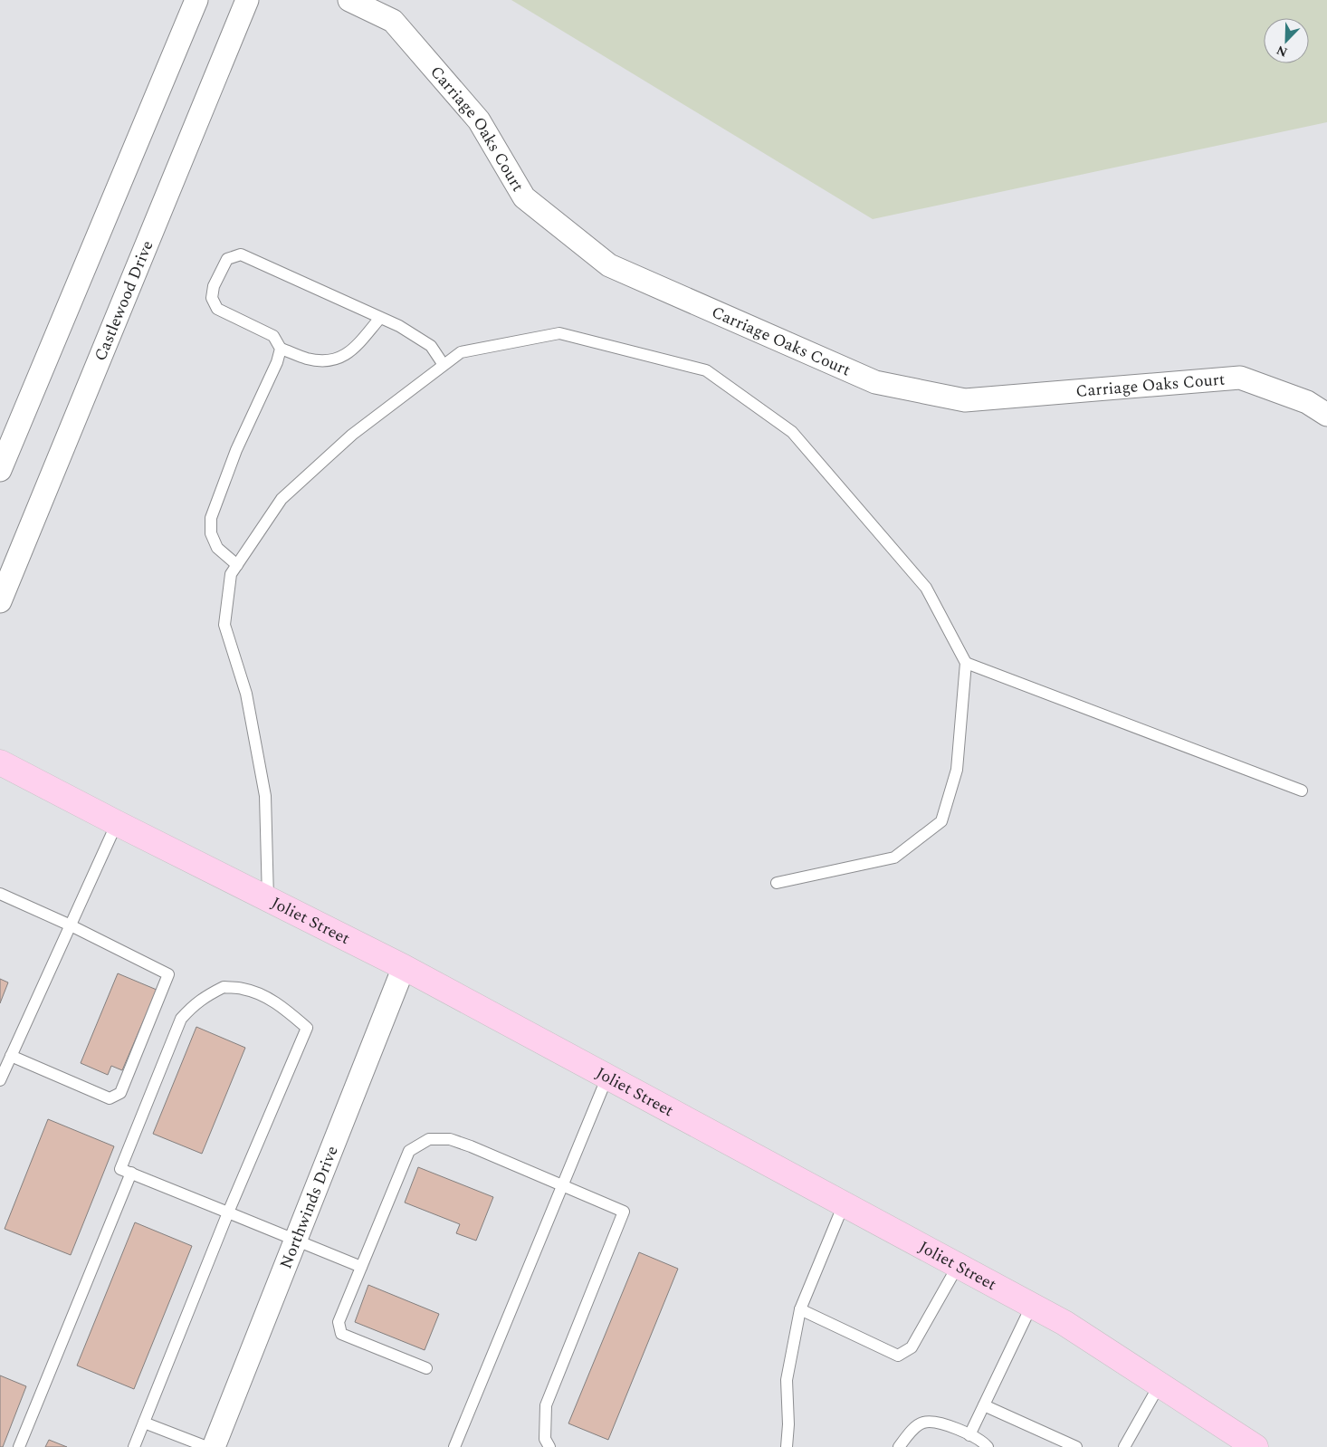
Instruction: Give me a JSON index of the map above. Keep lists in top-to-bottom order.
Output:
{
  "streets": {
    "main road": ["Joliet Street"],
    "street": ["Carriage Oaks Court", "Castlewood Drive", "Northwinds Drive"]
  },
  "crossings": [
    ["Joliet Street", "Northwinds Drive"]
  ],
  "north": "bottom left"
}
